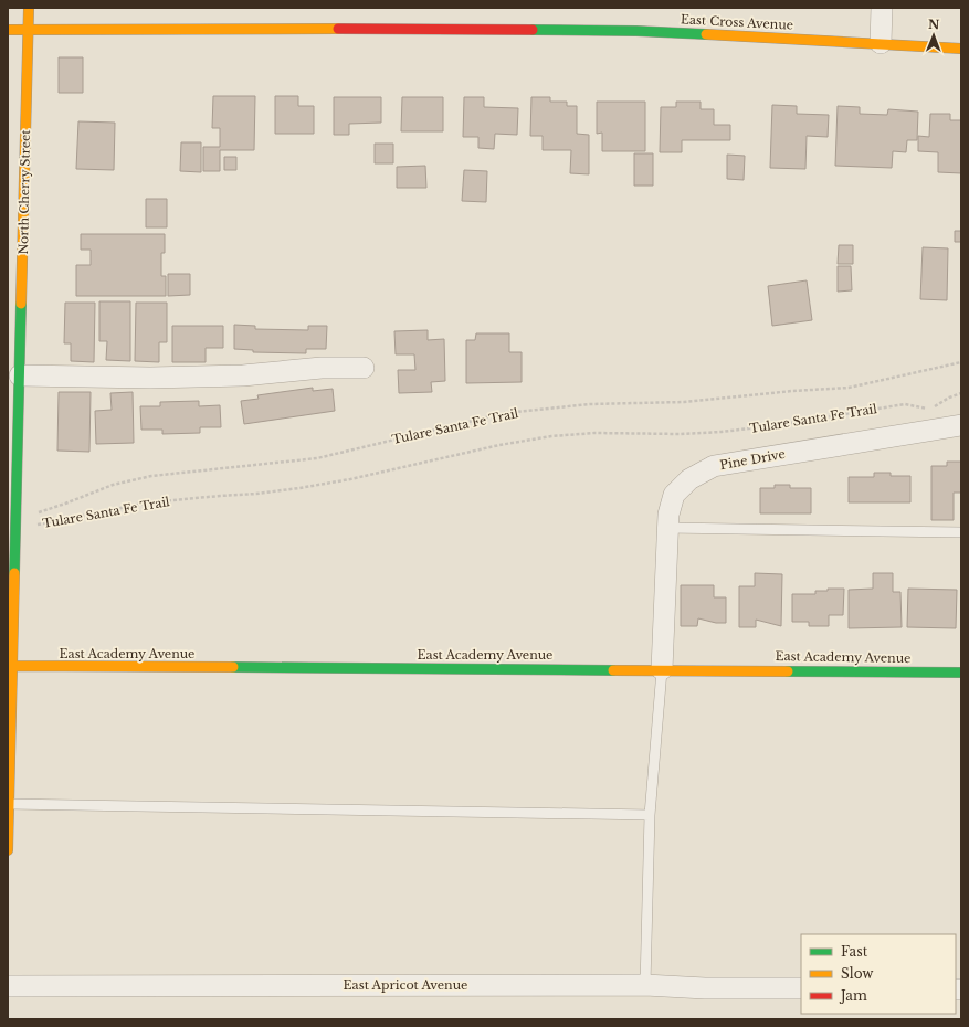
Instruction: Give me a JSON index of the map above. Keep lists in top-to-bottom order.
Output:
{
  "streets": {
    "street": [
      "East Cross Avenue",
      "North Cherry Street",
      "Pine Drive",
      "East Academy Avenue",
      "East Apricot Avenue"
    ],
    "path": ["Tulare Santa Fe Trail"]
  },
  "crossings": [
    ["East Cross Avenue", "North Cherry Street"],
    ["North Cherry Street", "Tulare Santa Fe Trail"],
    ["North Cherry Street", "East Academy Avenue"],
    ["Pine Drive", "East Academy Avenue"]
  ],
  "legend": ["Fast", "Slow", "Jam"],
  "north": "top"
}
